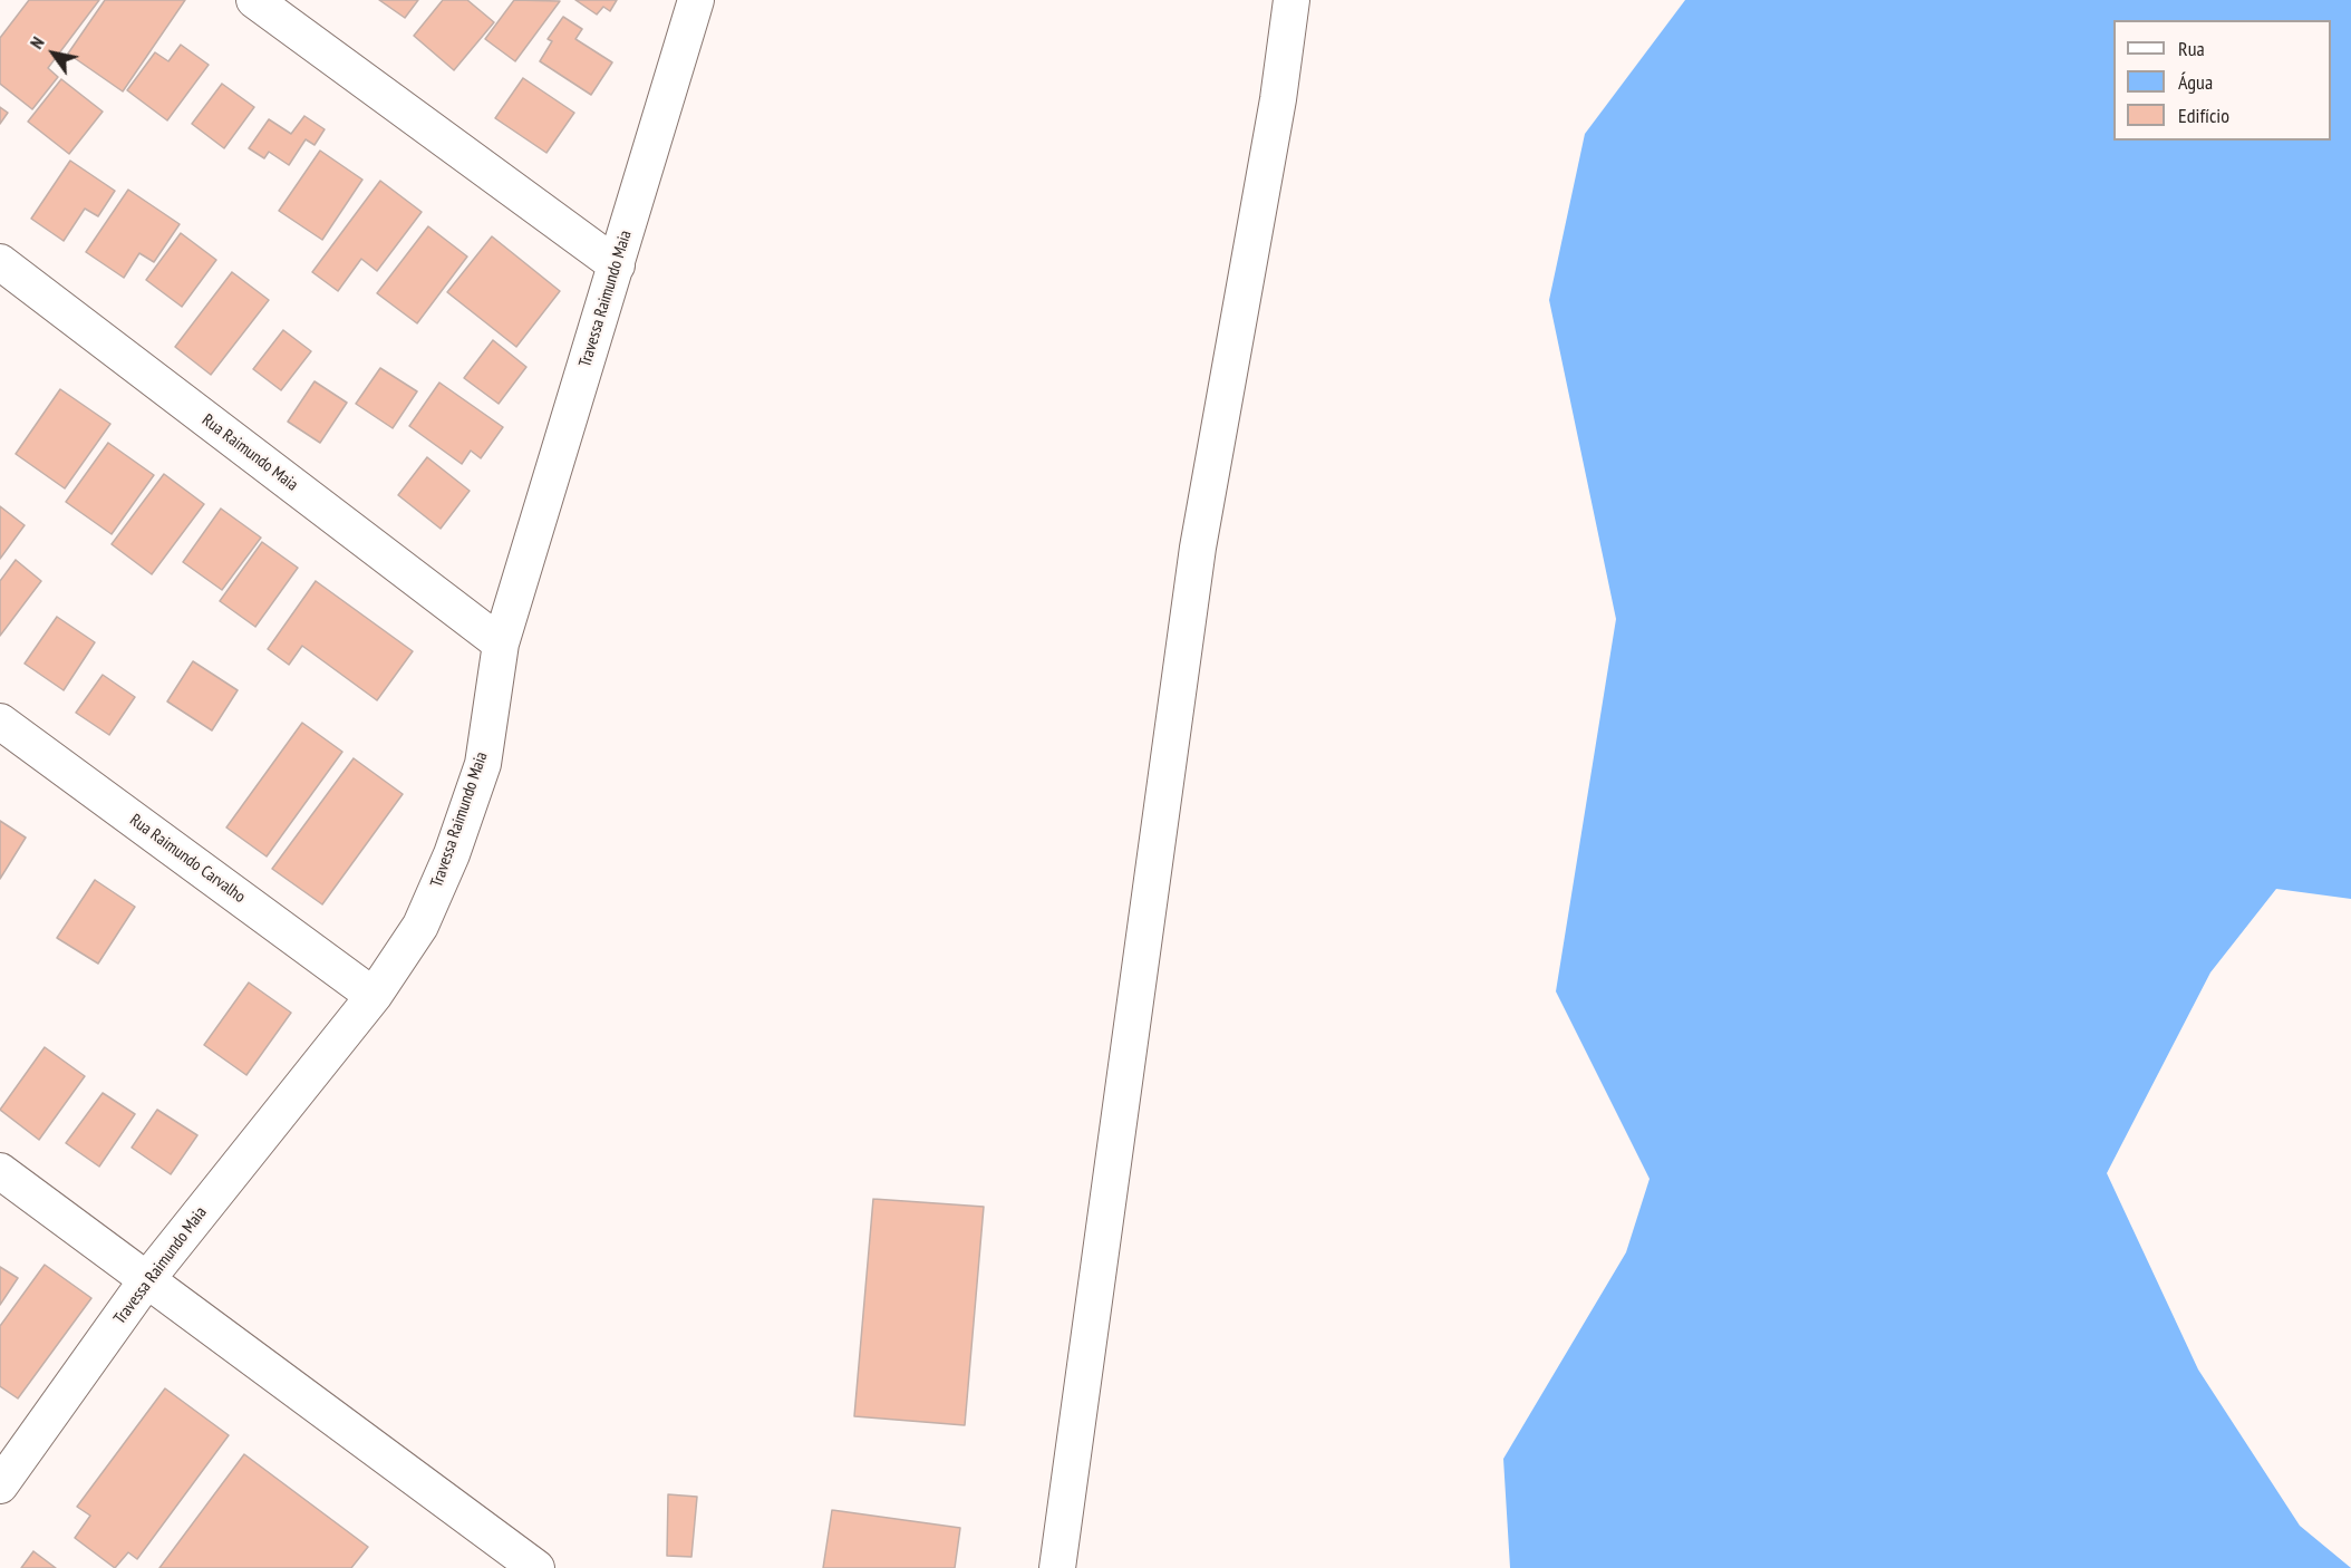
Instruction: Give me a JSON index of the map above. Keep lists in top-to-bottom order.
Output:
{
  "streets": {
    "street": ["Travessa Raimundo Maia", "Rua Raimundo Maia", "Rua Raimundo Carvalho"]
  },
  "crossings": [
    ["Travessa Raimundo Maia", "Rua Raimundo Maia"],
    ["Travessa Raimundo Maia", "Rua Raimundo Carvalho"]
  ],
  "legend": ["Rua", "Água", "Edifício"],
  "north": "top left"
}
